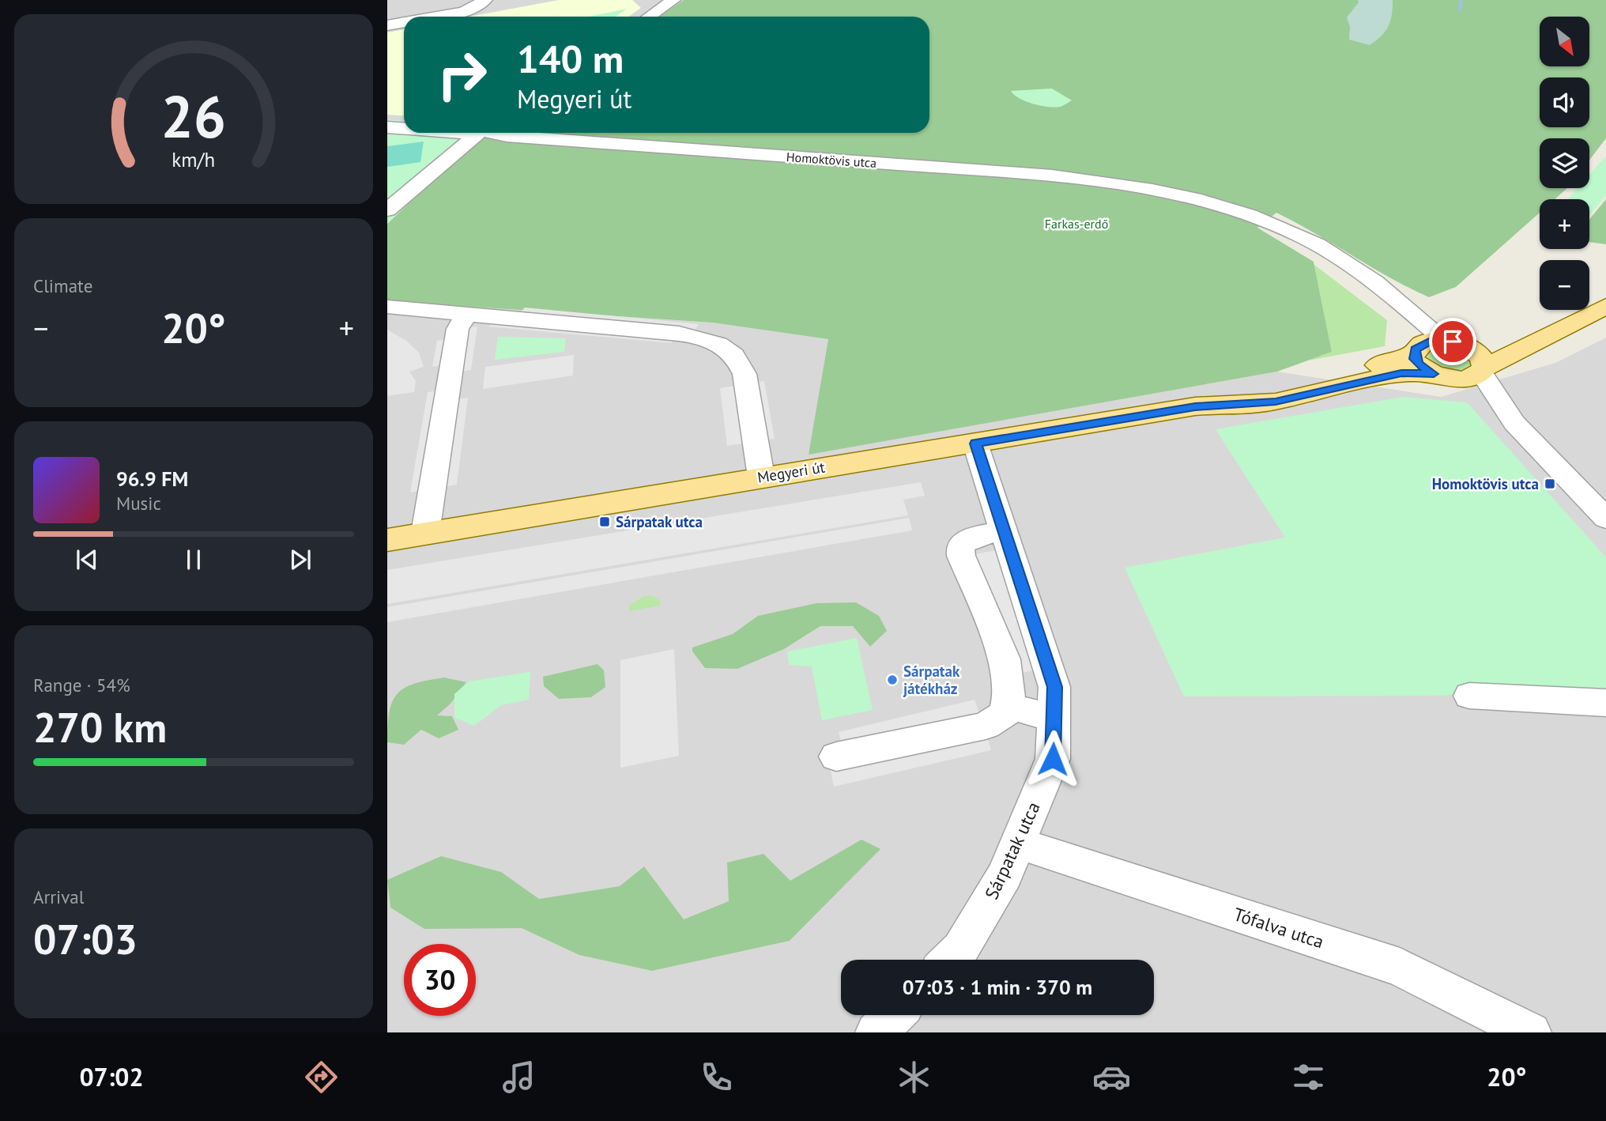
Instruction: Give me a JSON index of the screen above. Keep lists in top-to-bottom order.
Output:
{
  "streets": {
    "main road": ["Megyeri út"],
    "street": ["Homoktövis utca", "Sárpatak utca", "Tófalva utca"]
  },
  "crossings": [
    ["Homoktövis utca", "Megyeri út"],
    ["Megyeri út", "Sárpatak utca"],
    ["Sárpatak utca", "Tófalva utca"]
  ],
  "parks": ["Farkas-erdő"],
  "places": {
    "transit": ["Homoktövis utca", "Sárpatak utca"],
    "other": ["Sárpatak játékház"]
  },
  "north": "bottom right",
  "page": {
    "map_buttons": ["+", "−"],
    "turn": ["140 m", "Megyeri út"],
    "tile": [
      "Climate",
      ["Range · 54%", "270 km"],
      ["Arrival", "07:03"]
    ],
    "heat": ["−", "20°", "+"],
    "song": ["96.9 FM", "Music"],
    "limit": "30",
    "trip": "07:03 · 1 min · 370 m",
    "tabs": ["07:02", "20°"],
    "gauge": ["26", "km/h"]
  }
}
